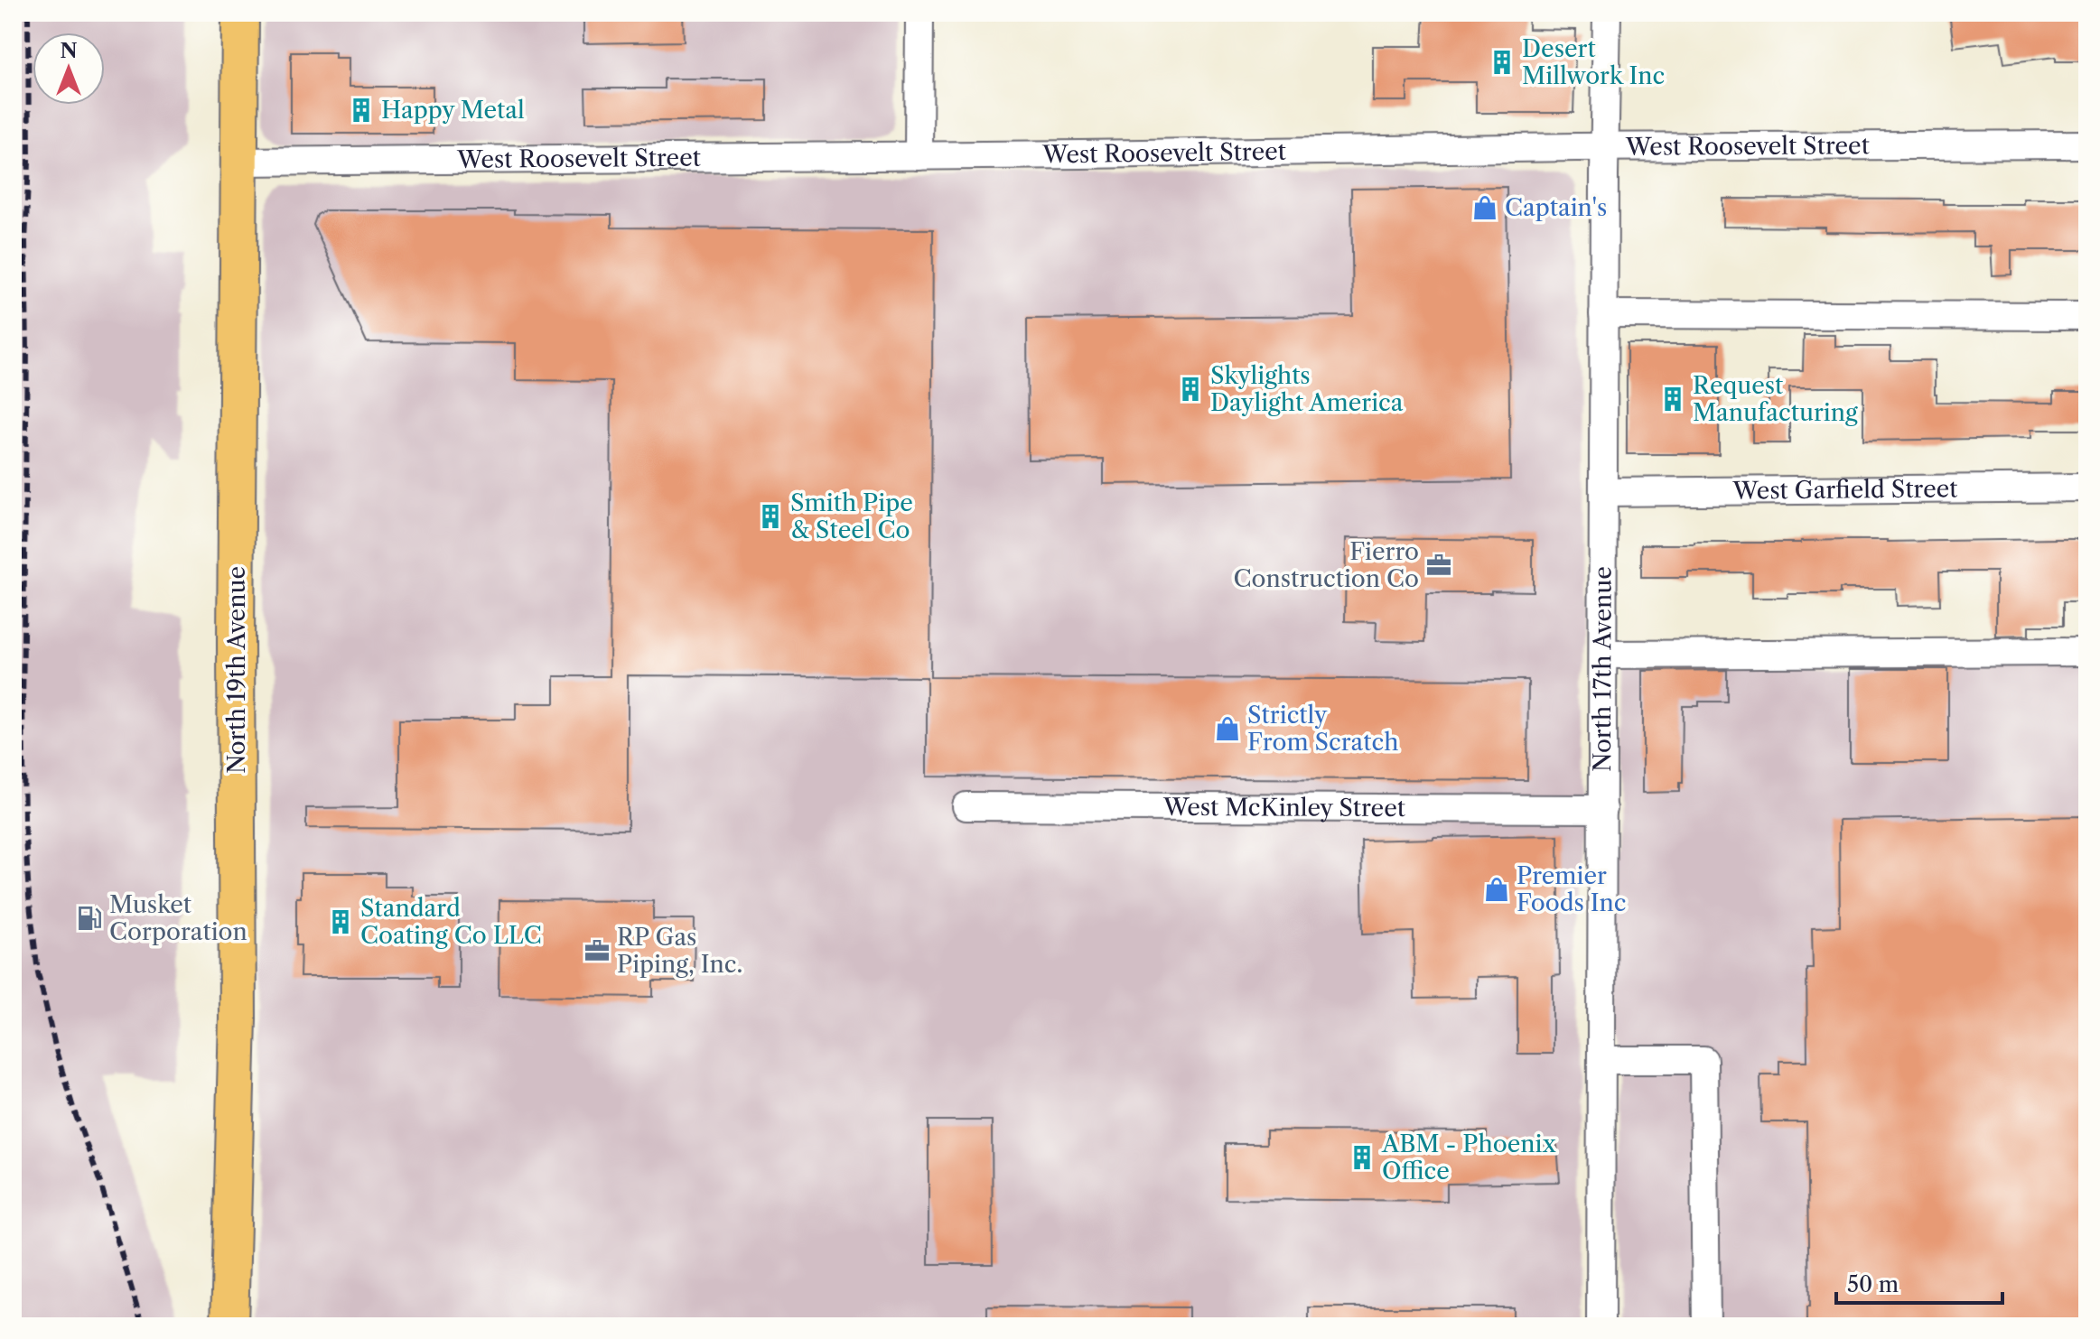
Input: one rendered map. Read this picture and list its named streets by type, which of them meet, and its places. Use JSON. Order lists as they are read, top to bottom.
{
  "streets": {
    "main road": ["North 19th Avenue"],
    "street": [
      "West Roosevelt Street",
      "West Garfield Street",
      "North 17th Avenue",
      "West McKinley Street"
    ]
  },
  "crossings": [
    ["West Roosevelt Street", "North 17th Avenue"],
    ["West Roosevelt Street", "North 19th Avenue"],
    ["West Garfield Street", "North 17th Avenue"],
    ["North 17th Avenue", "West McKinley Street"]
  ],
  "places": {
    "building": [
      "Desert Millwork Inc",
      "Happy Metal",
      "Skylights Daylight America",
      "Request Manufacturing",
      "Smith Pipe & Steel Co",
      "Standard Coating Co LLC",
      "ABM - Phoenix Office"
    ],
    "shop": ["Captain's", "Strictly From Scratch", "Premier Foods Inc"],
    "office": ["Fierro Construction Co", "RP Gas Piping, Inc."],
    "fuel station": ["Musket Corporation"]
  },
  "scale_bar": "50 m",
  "north": "top"
}
